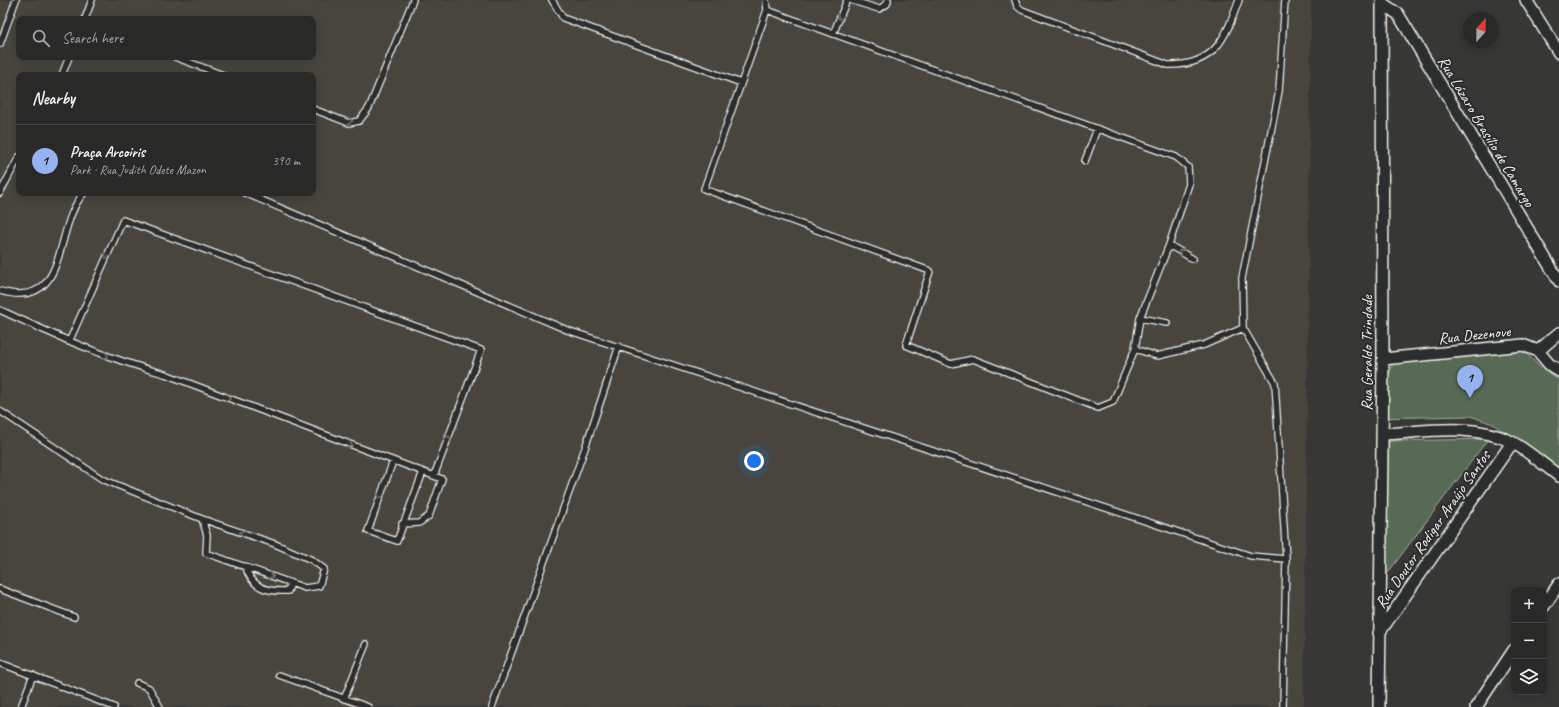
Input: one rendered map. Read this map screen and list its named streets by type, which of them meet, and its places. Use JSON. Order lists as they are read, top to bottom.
{
  "streets": {
    "street": [
      "Rua Lázaro Brasílio de Camargo",
      "Rua Dezenove",
      "Rua Geraldo Trindade",
      "Rua Doutor Rodigar Araújo Santos"
    ]
  },
  "crossings": [
    ["Rua Lázaro Brasílio de Camargo", "Rua Geraldo Trindade"],
    ["Rua Dezenove", "Rua Geraldo Trindade"],
    ["Rua Geraldo Trindade", "Rua Doutor Rodigar Araújo Santos"]
  ],
  "north": "top",
  "page": {
    "search": "Search here",
    "heading": "Nearby",
    "list": [
      {
        "mark": "1",
        "name": "Praça Arcoiris",
        "note": "Park · Rua Judith Odete Mazon",
        "value": "390 m"
      }
    ],
    "pins": "1",
    "map_buttons": ["+", "−"]
  }
}
